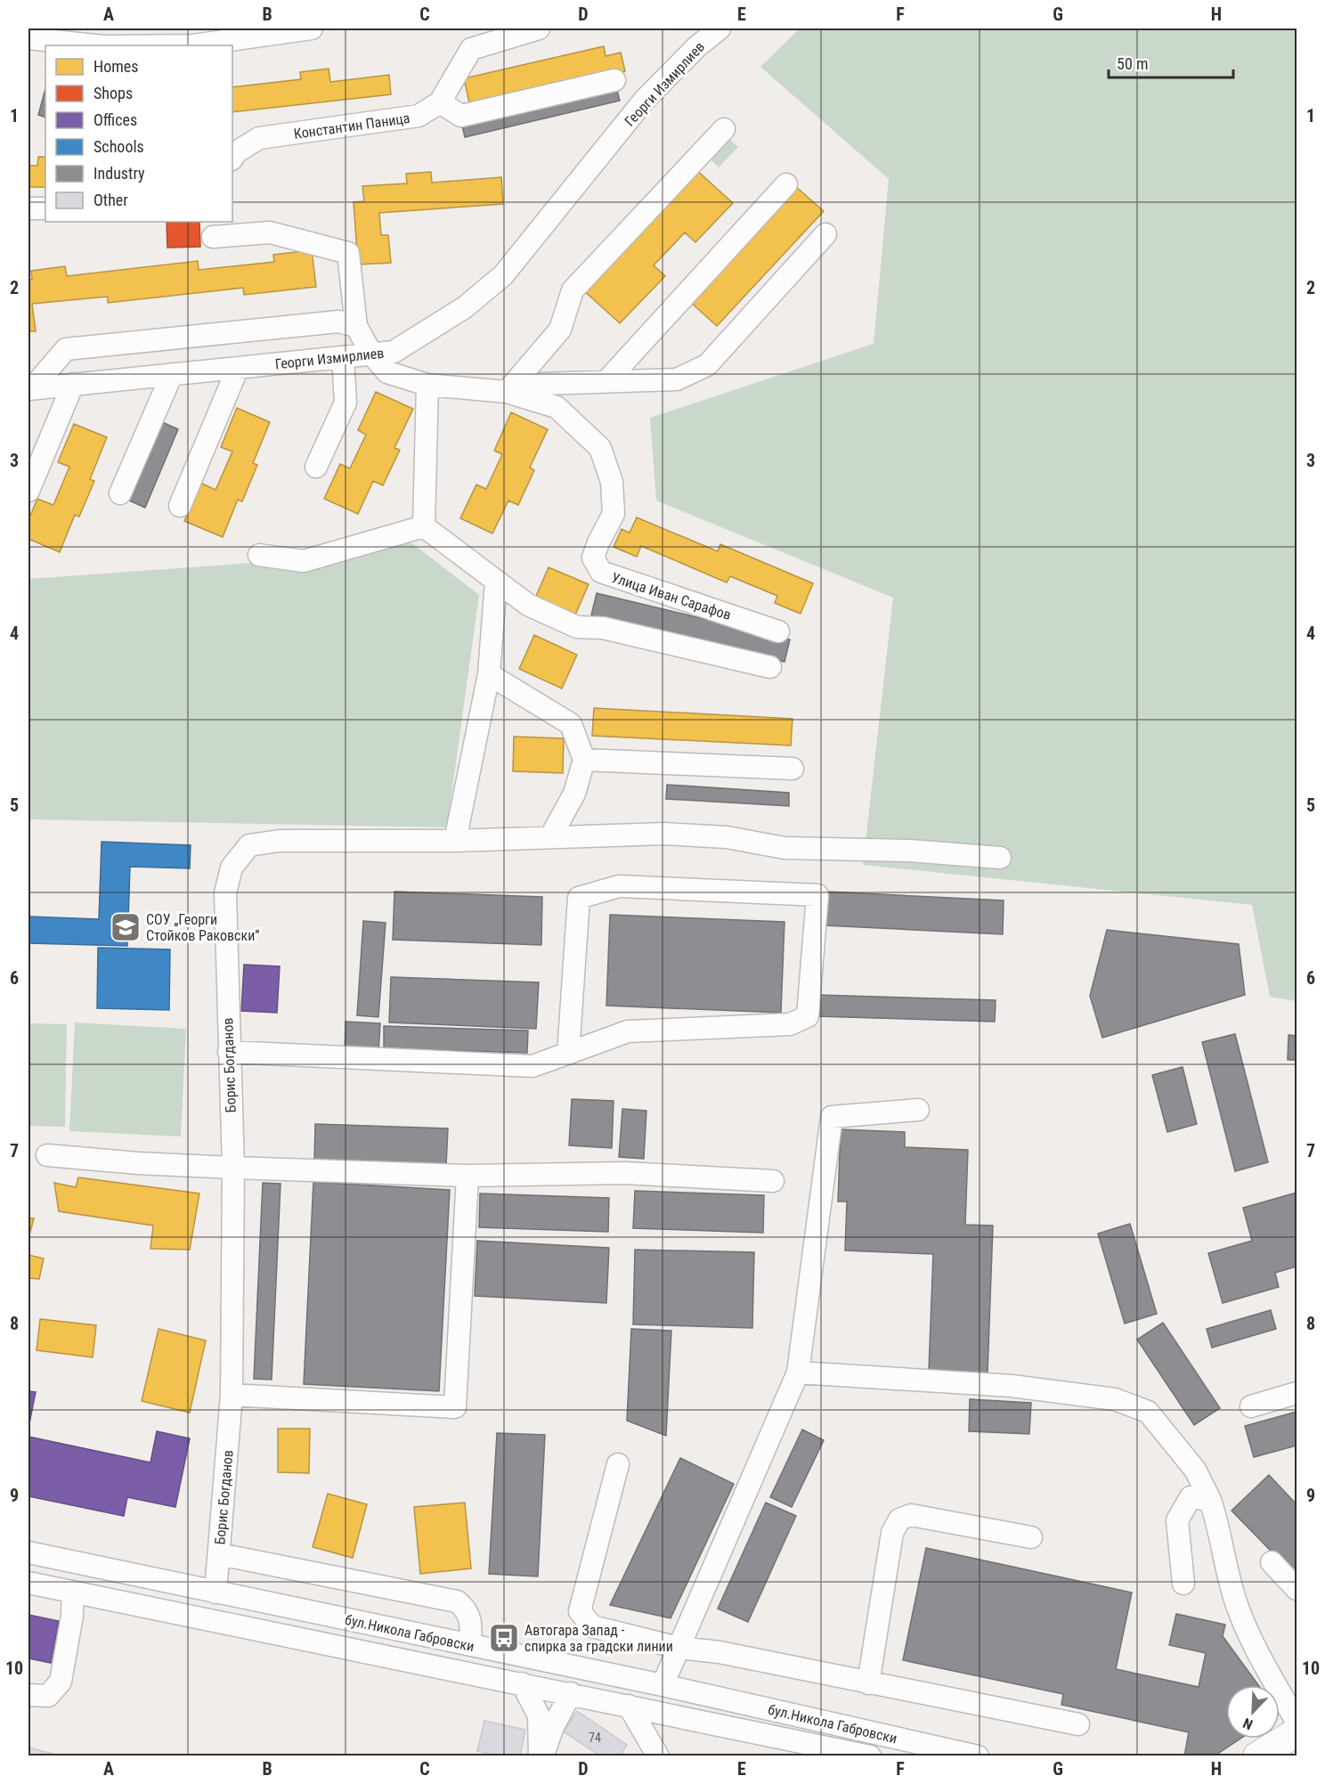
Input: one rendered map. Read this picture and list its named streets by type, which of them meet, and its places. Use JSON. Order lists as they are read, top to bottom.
{
  "streets": {
    "street": [
      "Георги Измирлиев",
      "Константин Паница",
      "Улица Иван Сарафов",
      "Борис Богданов",
      "бул.Никола Габровски"
    ]
  },
  "crossings": [
    ["Георги Измирлиев", "Улица Иван Сарафов"],
    ["Борис Богданов", "бул.Никола Габровски"]
  ],
  "places": {
    "school or university": ["СОУ „Георги Стойков Раковски”"],
    "bus stop": ["Автогара Запад - спирка за градски линии"]
  },
  "house_numbers": ["74"],
  "legend": [
    "Homes",
    "Shops",
    "Offices",
    "Schools",
    "Industry",
    "Other"
  ],
  "scale_bar": "50 m",
  "north": "bottom left",
  "grid": {
    "columns": [
      "A",
      "B",
      "C",
      "D",
      "E",
      "F",
      "G",
      "H"
    ],
    "rows": [
      "1",
      "2",
      "3",
      "4",
      "5",
      "6",
      "7",
      "8",
      "9",
      "10"
    ]
  }
}
